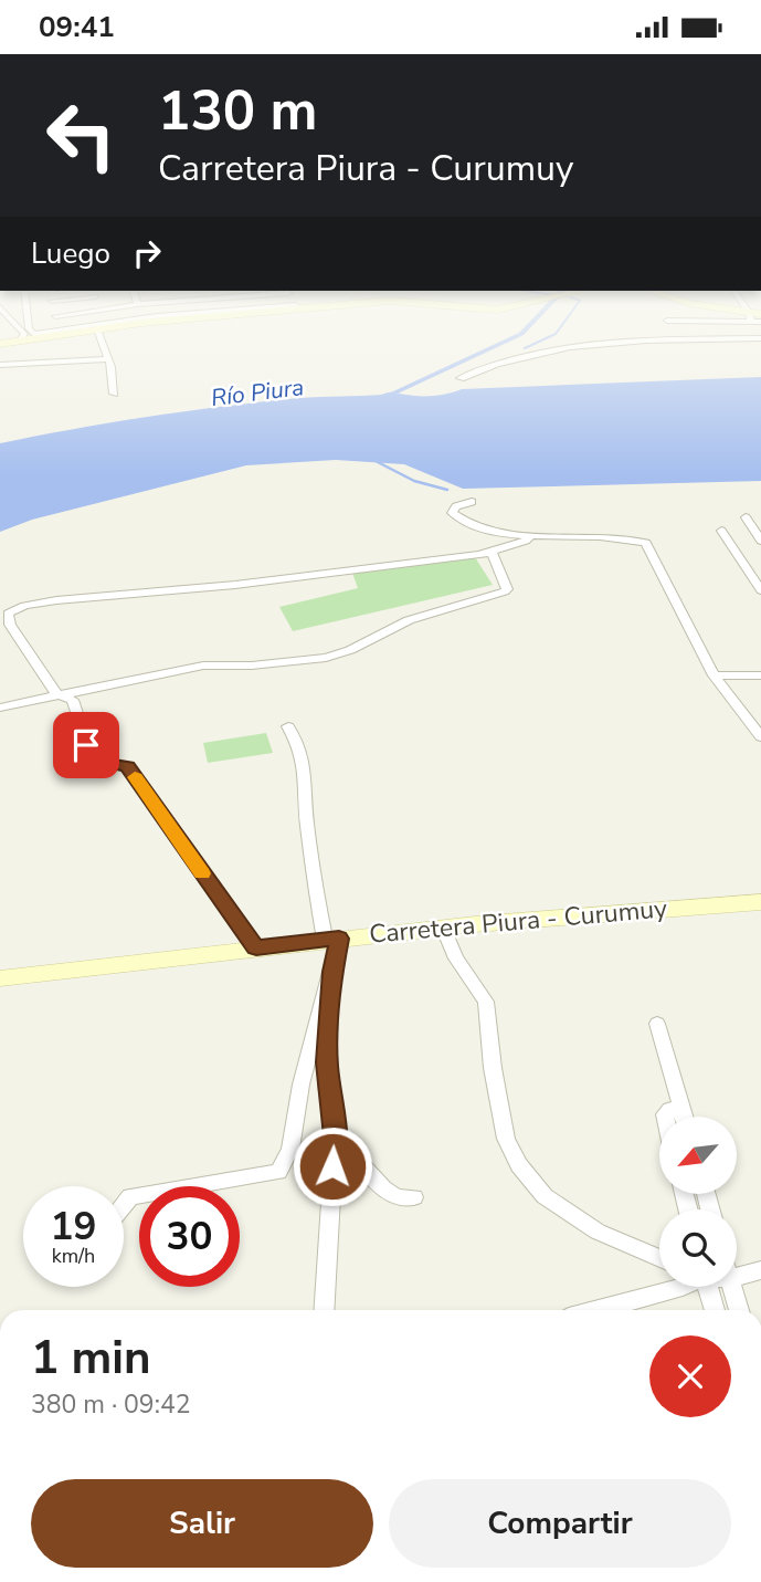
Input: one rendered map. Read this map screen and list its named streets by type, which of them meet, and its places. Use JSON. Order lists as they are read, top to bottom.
{
  "streets": {
    "main road": ["Carretera Piura - Curumuy"]
  },
  "water": ["Río Piura"],
  "north": "bottom left",
  "page": {
    "status": "09:41",
    "turn": ["130 m", "Carretera Piura - Curumuy"],
    "then": "Luego",
    "speed": "19 km/h",
    "limit": "30",
    "heading": ["1 min", "380 m · 09:42"],
    "buttons": ["Salir", "Compartir"]
  }
}
